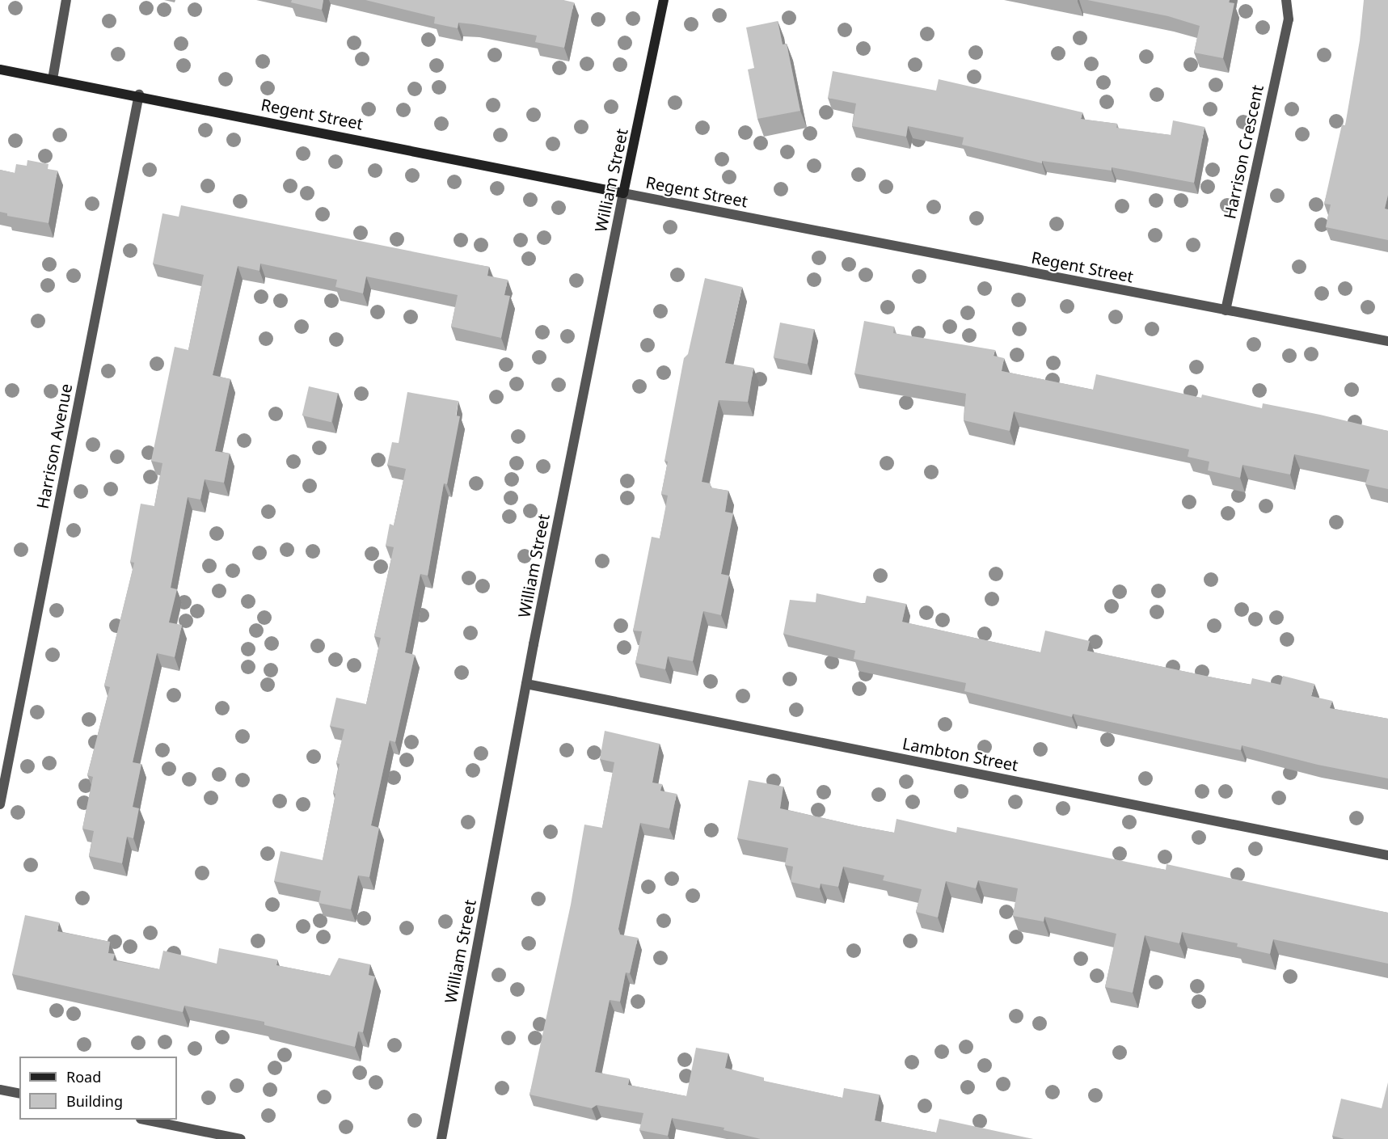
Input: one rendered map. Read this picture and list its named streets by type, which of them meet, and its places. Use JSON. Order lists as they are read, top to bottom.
{
  "streets": {
    "street": [
      "Regent Street",
      "Harrison Crescent",
      "William Street",
      "Harrison Avenue",
      "Lambton Street"
    ]
  },
  "crossings": [
    ["Regent Street", "Harrison Crescent"],
    ["Regent Street", "William Street"],
    ["Regent Street", "Harrison Avenue"],
    ["William Street", "Lambton Street"]
  ],
  "legend": ["Road", "Building"]
}
